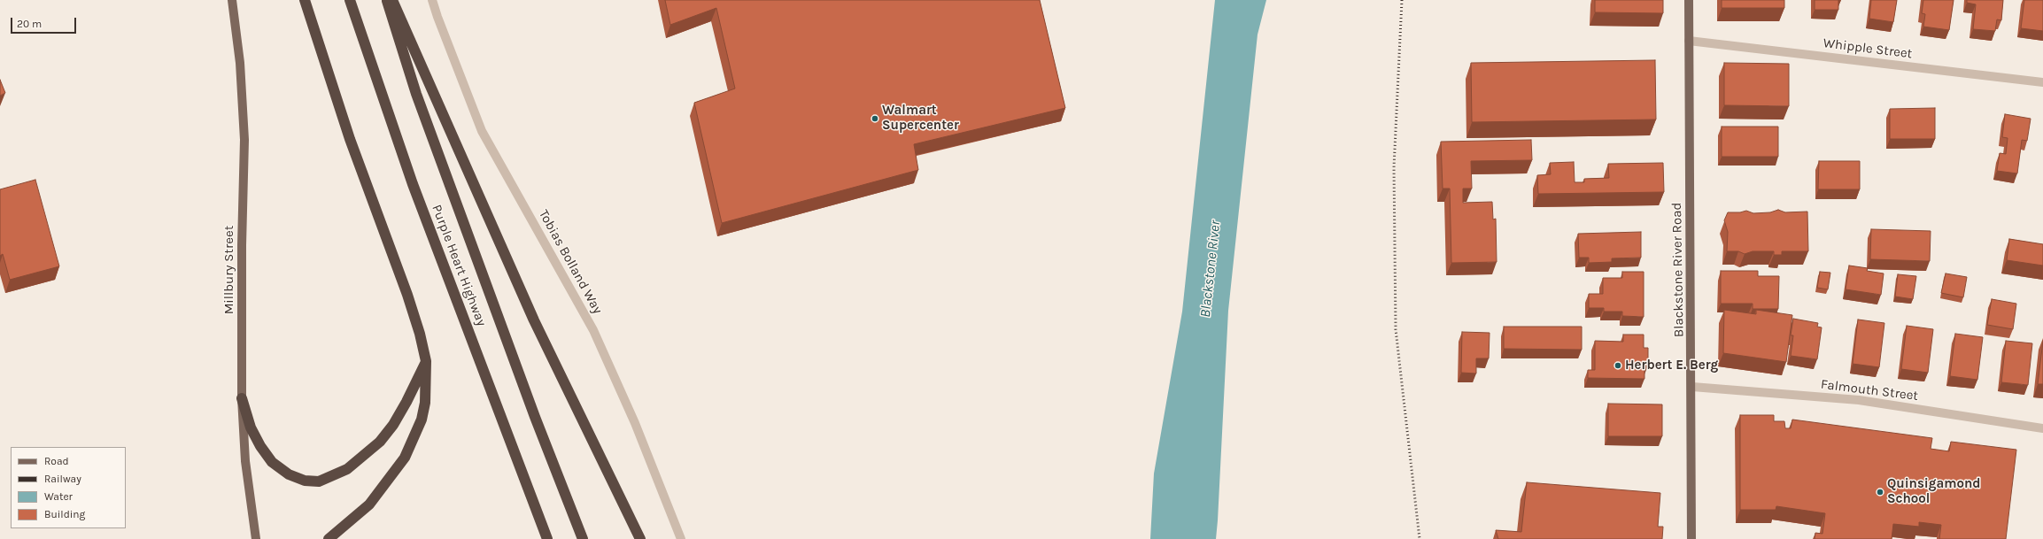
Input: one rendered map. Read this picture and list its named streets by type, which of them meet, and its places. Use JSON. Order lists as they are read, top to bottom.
{
  "streets": {
    "highway": ["Purple Heart Highway"],
    "main road": ["Millbury Street", "Blackstone River Road"],
    "street": ["Whipple Street", "Tobias Bolland Way", "Falmouth Street"]
  },
  "crossings": [
    ["Whipple Street", "Blackstone River Road"],
    ["Blackstone River Road", "Falmouth Street"]
  ],
  "water": ["Blackstone River"],
  "places": ["Walmart Supercenter", "Herbert E. Berg", "Quinsigamond School"],
  "legend": [
    "Road",
    "Railway",
    "Water",
    "Building"
  ],
  "scale_bar": "20 m"
}
